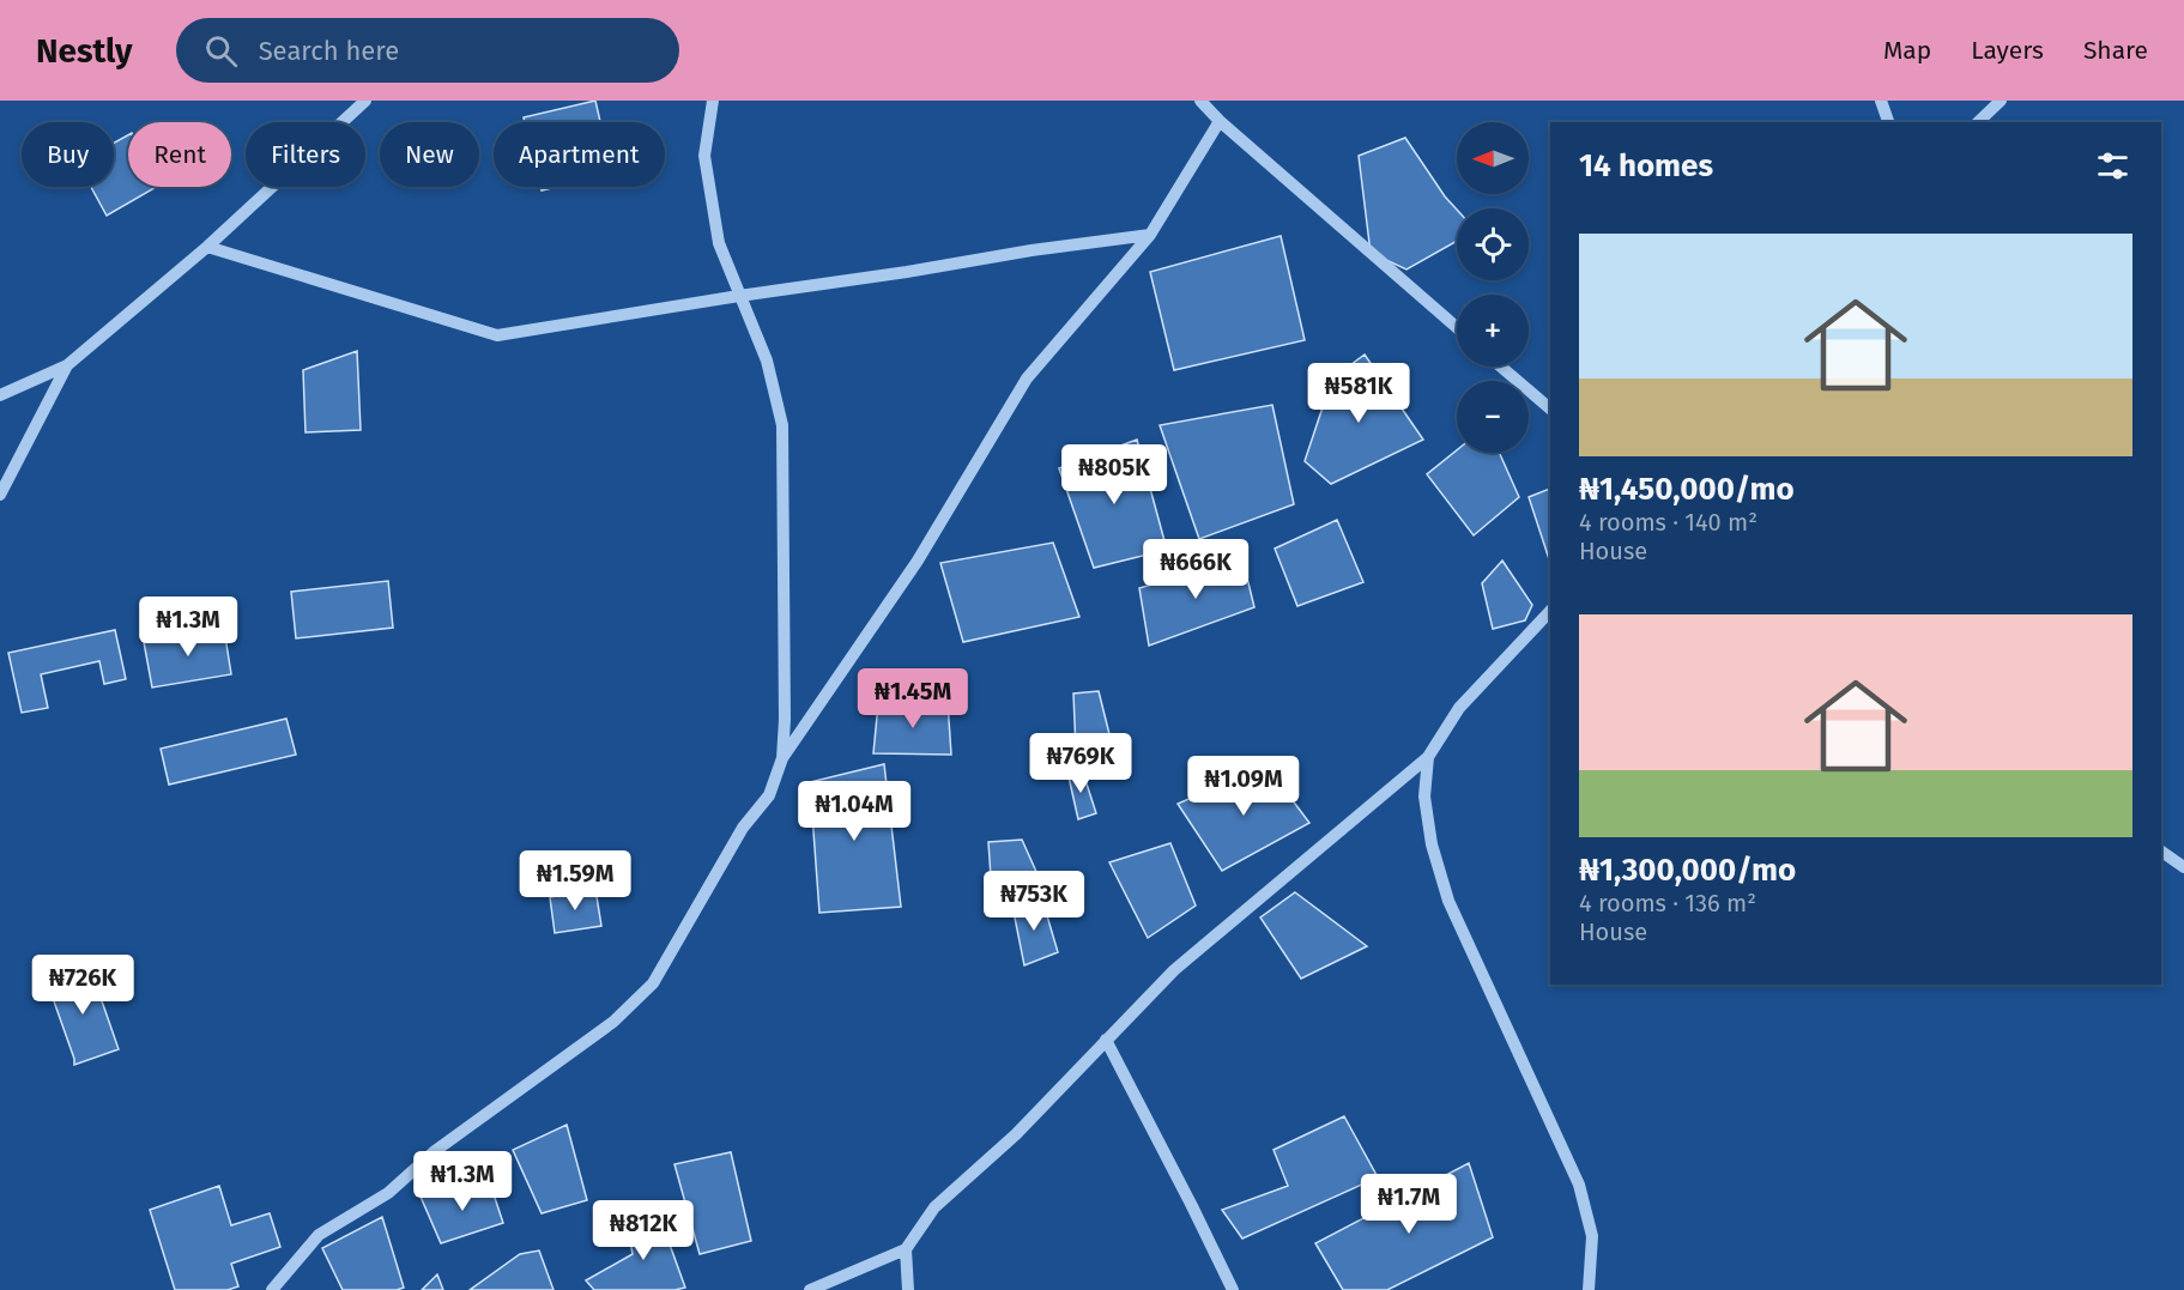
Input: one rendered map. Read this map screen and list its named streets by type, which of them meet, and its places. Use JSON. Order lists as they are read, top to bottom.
{
  "north": "left",
  "page": {
    "header": "Nestly",
    "search": "Search here",
    "nav": ["Map", "Layers", "Share"],
    "map_buttons": ["+", "−"],
    "chip": [
      "Buy",
      "Rent",
      "Filters",
      "New",
      "Apartment"
    ],
    "heading": "14 homes",
    "list": [
      {
        "name": "₦1,450,000/mo",
        "note": "4 rooms · 140 m² · House"
      },
      {
        "name": "₦1,300,000/mo",
        "note": "4 rooms · 136 m² · House"
      }
    ],
    "price": [
      "₦581K",
      "₦805K",
      "₦666K",
      "₦1.3M",
      "₦1.45M",
      "₦769K",
      "₦1.09M",
      "₦1.04M",
      "₦1.59M",
      "₦753K",
      "₦726K",
      "₦1.3M",
      "₦1.7M",
      "₦812K"
    ]
  }
}
